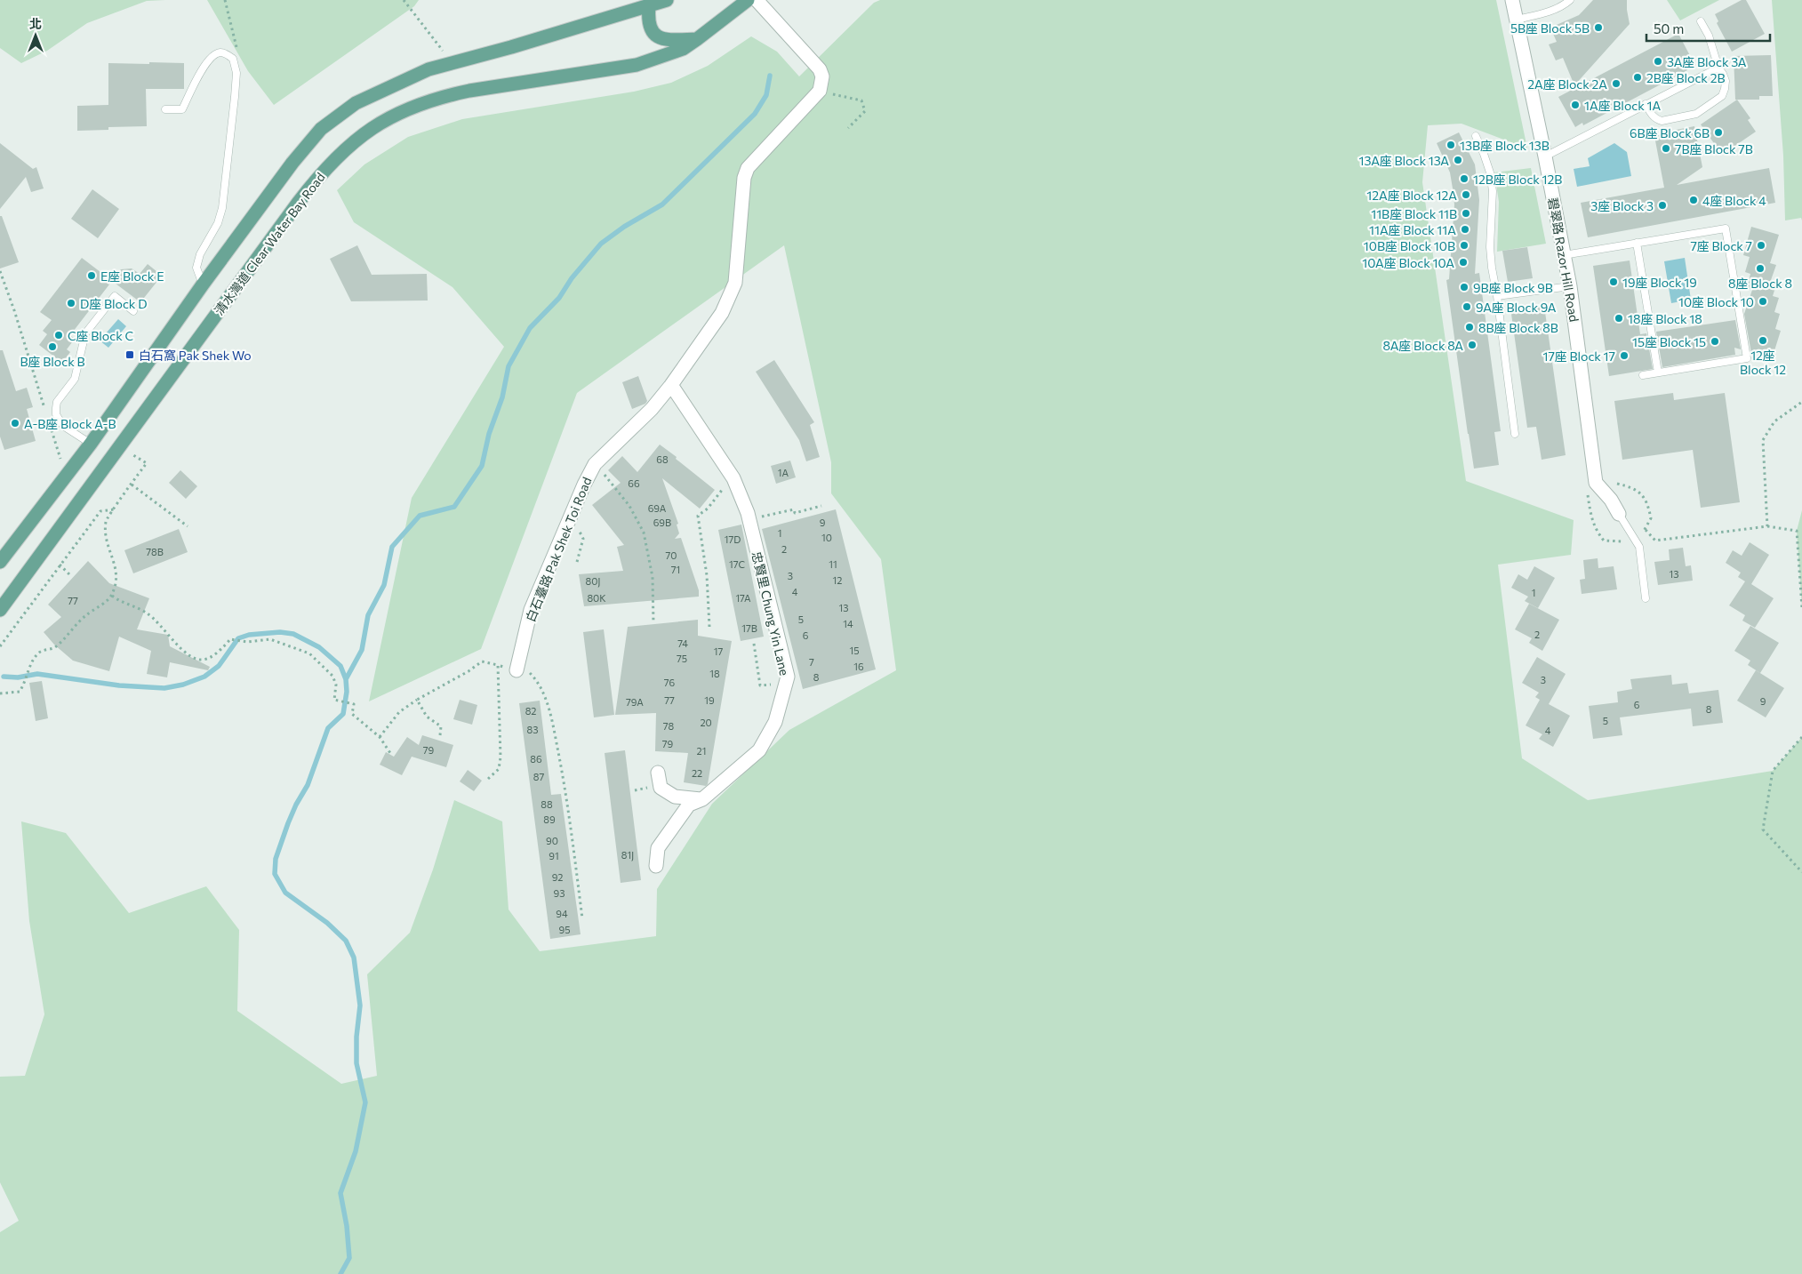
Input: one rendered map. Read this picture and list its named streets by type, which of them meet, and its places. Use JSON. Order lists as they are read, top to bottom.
{
  "streets": {
    "main road": ["清水灣道 Clear Water Bay Road"],
    "street": ["碧翠路 Razor Hill Road", "白石臺路 Pak Shek Toi Road", "忠賢里 Chung Yin Lane"]
  },
  "crossings": [
    ["白石臺路 Pak Shek Toi Road", "忠賢里 Chung Yin Lane"]
  ],
  "places": {
    "other": [
      "5B座 Block 5B",
      "3A座 Block 3A",
      "2B座 Block 2B",
      "2A座 Block 2A",
      "1A座 Block 1A",
      "6B座 Block 6B",
      "13B座 Block 13B",
      "7B座 Block 7B",
      "13A座 Block 13A",
      "12B座 Block 12B",
      "12A座 Block 12A",
      "4座 Block 4",
      "3座 Block 3",
      "11B座 Block 11B",
      "11A座 Block 11A",
      "10B座 Block 10B",
      "7座 Block 7",
      "10A座 Block 10A",
      "8座 Block 8",
      "E座 Block E",
      "19座 Block 19",
      "9B座 Block 9B",
      "10座 Block 10",
      "D座 Block D",
      "9A座 Block 9A",
      "18座 Block 18",
      "8B座 Block 8B",
      "C座 Block C",
      "12座 Block 12",
      "15座 Block 15",
      "8A座 Block 8A",
      "B座 Block B",
      "17座 Block 17",
      "A-B座 Block A-B"
    ],
    "transit": ["白石窩 Pak Shek Wo"]
  },
  "house_numbers": [
    "68",
    "1A",
    "66",
    "69A",
    "69B",
    "9",
    "1",
    "10",
    "17D",
    "2",
    "78B",
    "70",
    "17C",
    "11",
    "71",
    "13",
    "3",
    "12",
    "80J",
    "4",
    "1",
    "80K",
    "17A",
    "77",
    "13",
    "5",
    "14",
    "17B",
    "2",
    "6",
    "74",
    "15",
    "17",
    "75",
    "7",
    "16",
    "18",
    "8",
    "3",
    "76",
    "77",
    "19",
    "9",
    "79A",
    "6",
    "8",
    "82",
    "5",
    "20",
    "78",
    "83",
    "4",
    "79",
    "79",
    "21",
    "86",
    "22",
    "87",
    "88",
    "89",
    "90",
    "81J",
    "91",
    "92",
    "93",
    "94",
    "95"
  ],
  "scale_bar": "50 m",
  "north": "top"
}
